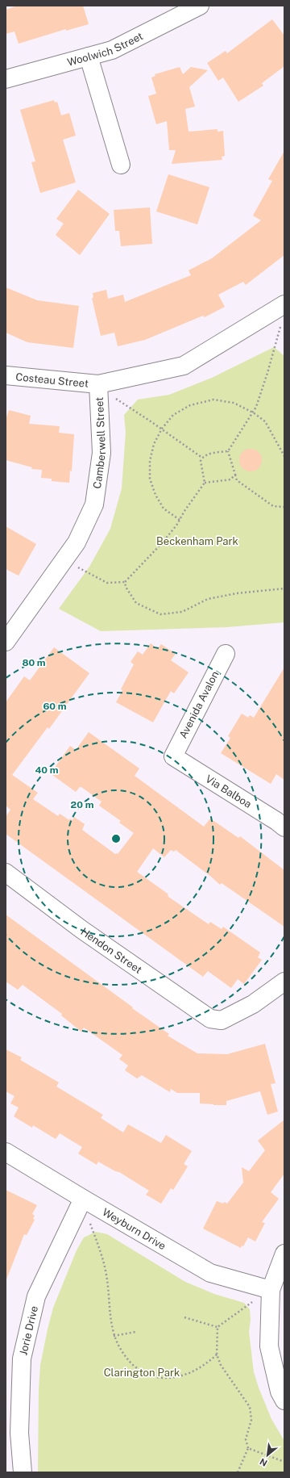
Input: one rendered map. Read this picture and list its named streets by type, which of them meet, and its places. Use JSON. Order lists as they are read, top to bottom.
{
  "streets": {
    "street": [
      "Woolwich Street",
      "Costeau Street",
      "Camberwell Street",
      "Avenida Avalon",
      "Via Balboa",
      "Hendon Street",
      "Weyburn Drive",
      "Jorie Drive"
    ]
  },
  "crossings": [
    ["Costeau Street", "Camberwell Street"],
    ["Avenida Avalon", "Via Balboa"],
    ["Weyburn Drive", "Jorie Drive"]
  ],
  "parks": ["Beckenham Park", "Clarington Park"],
  "north": "bottom left",
  "rings": [
    "80 m",
    "60 m",
    "40 m",
    "20 m"
  ]
}
